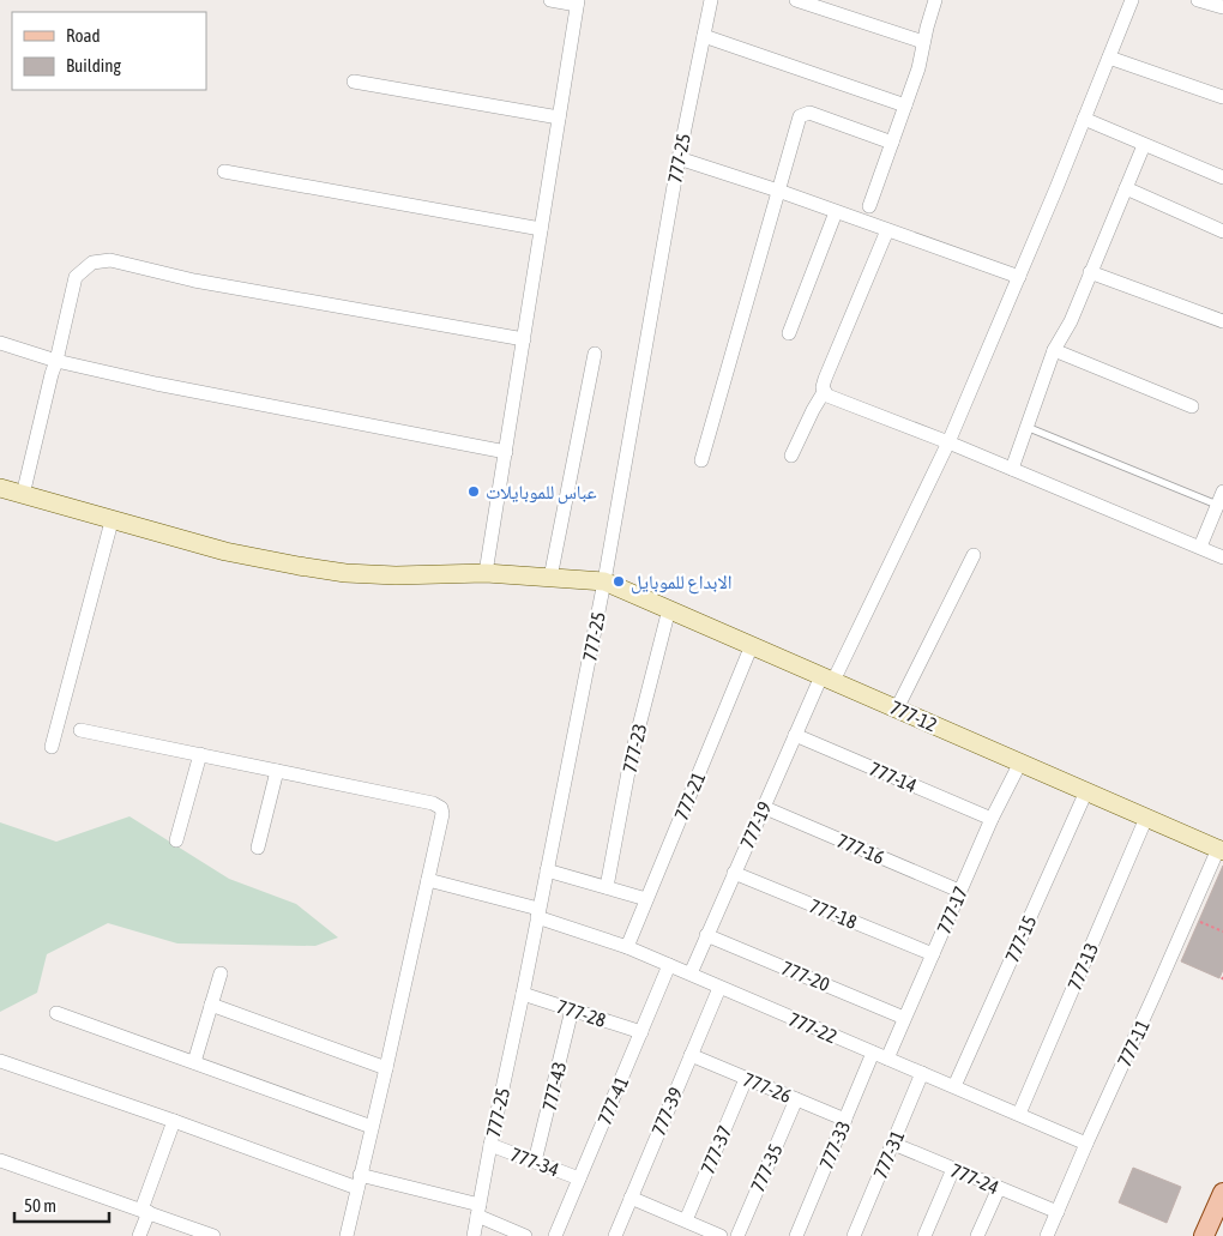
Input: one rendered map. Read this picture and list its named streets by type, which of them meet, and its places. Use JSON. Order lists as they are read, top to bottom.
{
  "streets": {
    "street": [
      "777-25",
      "777-12",
      "777-23",
      "777-14",
      "777-21",
      "777-19",
      "777-16",
      "777-17",
      "777-18",
      "777-15",
      "777-13",
      "777-20",
      "777-28",
      "777-22",
      "777-11",
      "777-43",
      "777-26",
      "777-41",
      "777-39",
      "777-33",
      "777-37",
      "777-31",
      "777-34",
      "777-35",
      "777-24"
    ]
  },
  "crossings": [
    ["777-25", "777-12"],
    ["777-25", "777-28"],
    ["777-25", "777-22"],
    ["777-25", "777-34"],
    ["777-12", "777-23"],
    ["777-12", "777-21"],
    ["777-12", "777-19"],
    ["777-12", "777-17"],
    ["777-12", "777-15"],
    ["777-12", "777-13"],
    ["777-12", "777-11"],
    ["777-14", "777-19"],
    ["777-14", "777-17"],
    ["777-21", "777-22"],
    ["777-19", "777-16"],
    ["777-19", "777-18"],
    ["777-19", "777-20"],
    ["777-19", "777-22"],
    ["777-16", "777-17"],
    ["777-17", "777-18"],
    ["777-17", "777-20"],
    ["777-17", "777-22"],
    ["777-15", "777-22"],
    ["777-13", "777-22"],
    ["777-28", "777-43"],
    ["777-28", "777-41"],
    ["777-22", "777-11"],
    ["777-22", "777-41"],
    ["777-22", "777-39"],
    ["777-22", "777-33"],
    ["777-22", "777-31"],
    ["777-11", "777-24"],
    ["777-43", "777-34"],
    ["777-26", "777-39"],
    ["777-26", "777-33"],
    ["777-26", "777-37"],
    ["777-26", "777-35"],
    ["777-41", "777-34"],
    ["777-31", "777-24"]
  ],
  "places": ["عباس للموبايلات", "الابداع للموبايل"],
  "legend": ["Road", "Building"],
  "scale_bar": "50 m"
}
